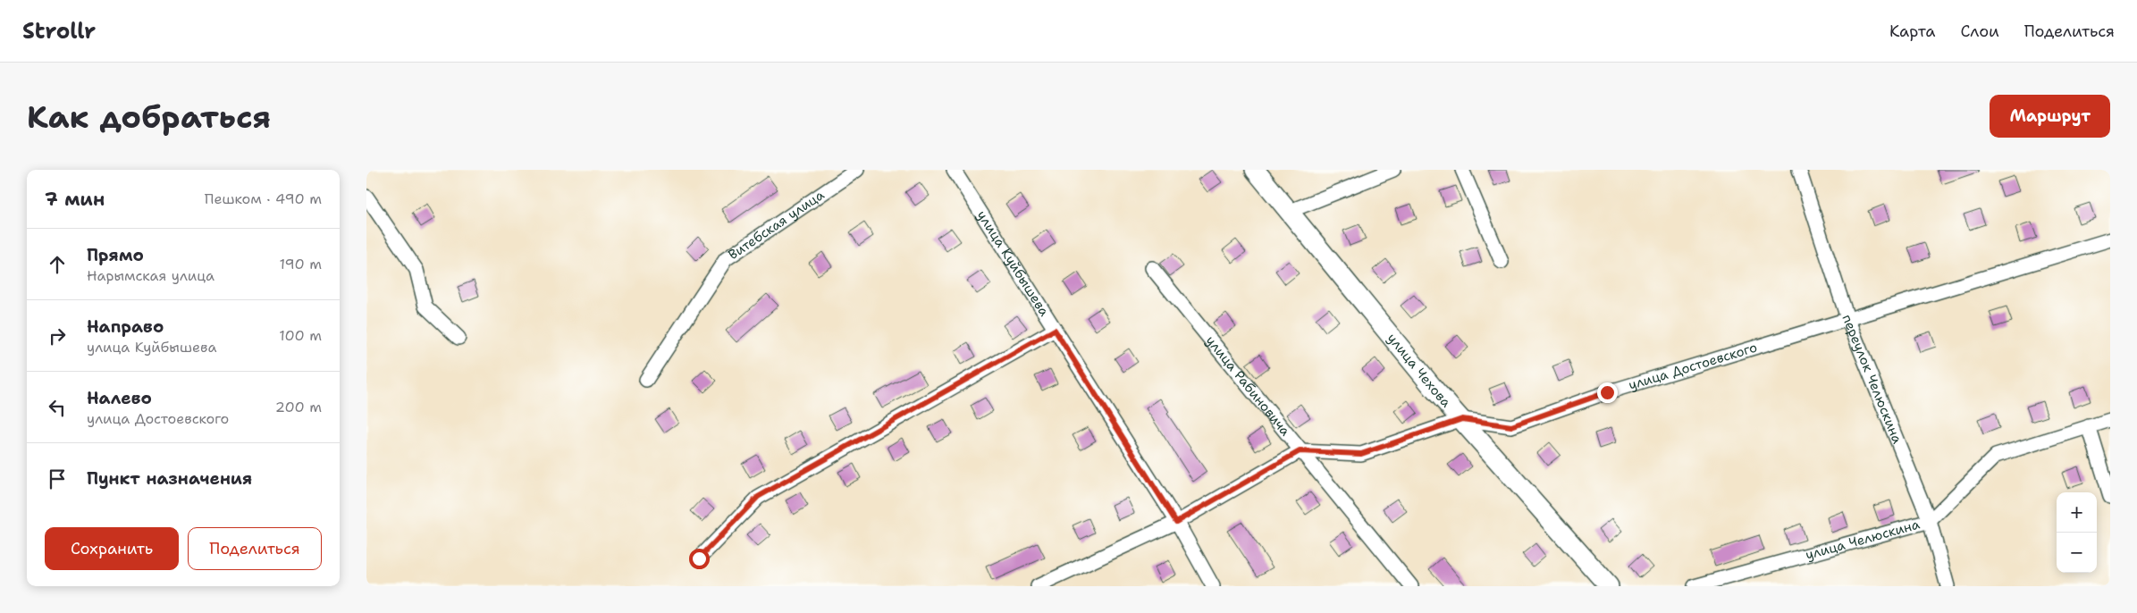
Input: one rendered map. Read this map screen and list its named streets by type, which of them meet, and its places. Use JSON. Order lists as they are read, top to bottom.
{
  "streets": {
    "street": [
      "Витебская улица",
      "улица Куйбышева",
      "улица Достоевского",
      "улица Чехова",
      "переулок Челюскина",
      "улица Рабиновича",
      "улица Челюскина"
    ]
  },
  "crossings": [
    ["улица Достоевского", "улица Чехова"],
    ["улица Достоевского", "переулок Челюскина"],
    ["улица Достоевского", "улица Рабиновича"],
    ["переулок Челюскина", "улица Челюскина"]
  ],
  "page": {
    "header": "Strollr",
    "nav": ["Карта", "Слои", "Поделиться"],
    "buttons": [
      "Маршрут",
      ["Сохранить", "Поделиться"]
    ],
    "title": "Как добраться",
    "heading": ["7 мин", "Пешком · 490 m"],
    "list": [
      ["Прямо", "Нарымская улица", "190 m"],
      ["Направо", "улица Куйбышева", "100 m"],
      ["Налево", "улица Достоевского", "200 m"],
      "Пункт назначения"
    ],
    "map_buttons": ["+", "−"]
  }
}
